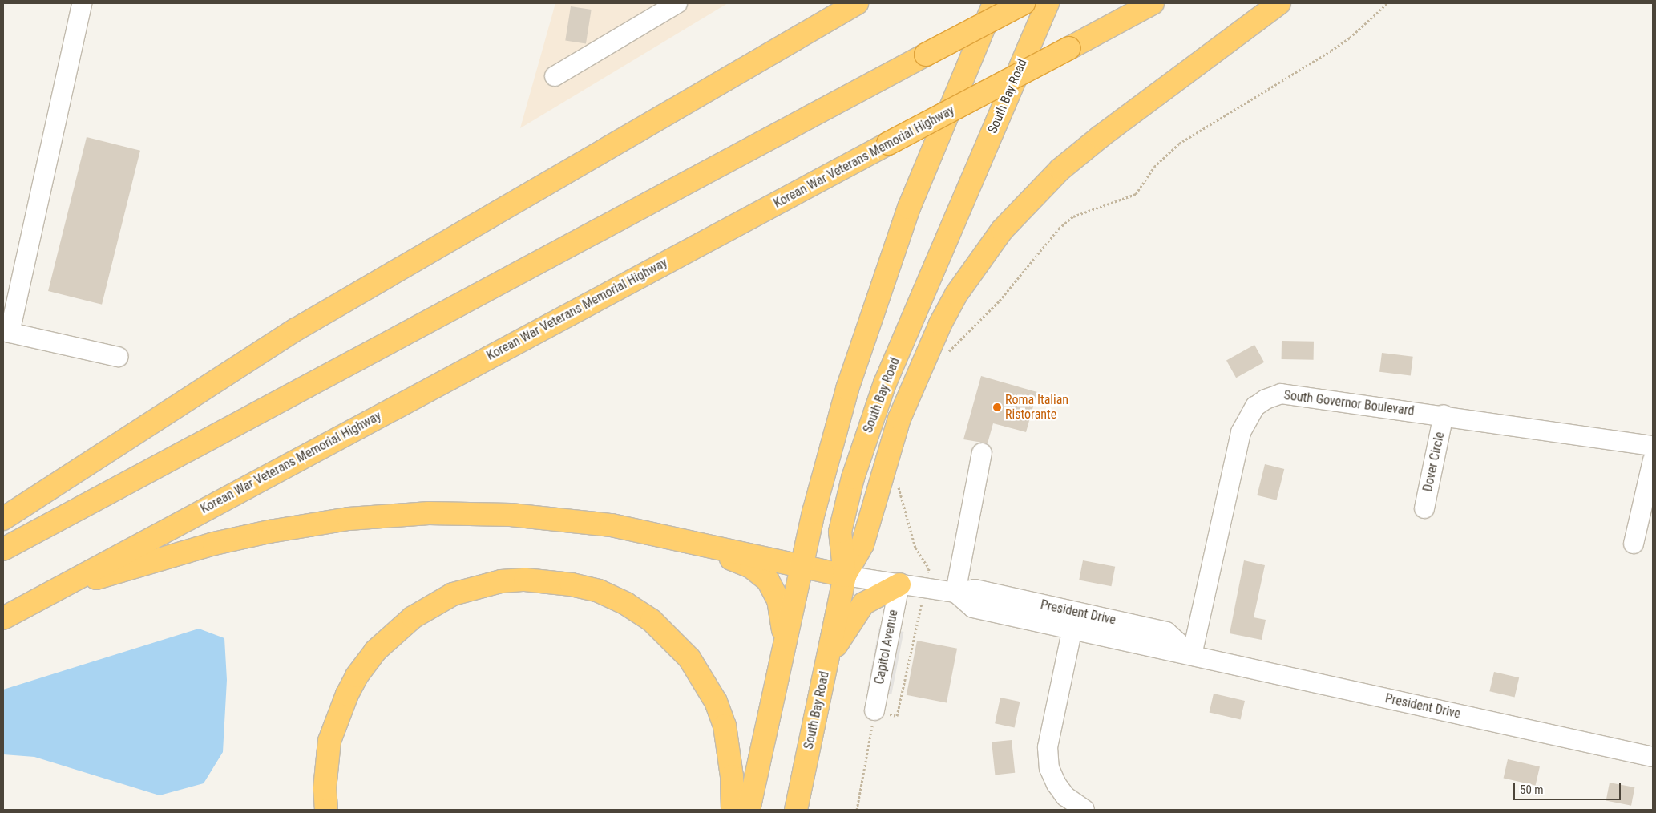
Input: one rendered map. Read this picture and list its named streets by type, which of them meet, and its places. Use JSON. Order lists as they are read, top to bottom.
{
  "streets": {
    "highway": ["South Bay Road", "Korean War Veterans Memorial Highway"],
    "street": [
      "South Governor Boulevard",
      "Dover Circle",
      "President Drive",
      "Capitol Avenue"
    ]
  },
  "crossings": [
    ["South Governor Boulevard", "Dover Circle"],
    ["South Governor Boulevard", "President Drive"]
  ],
  "places": ["Roma Italian Ristorante"],
  "scale_bar": "50 m"
}
